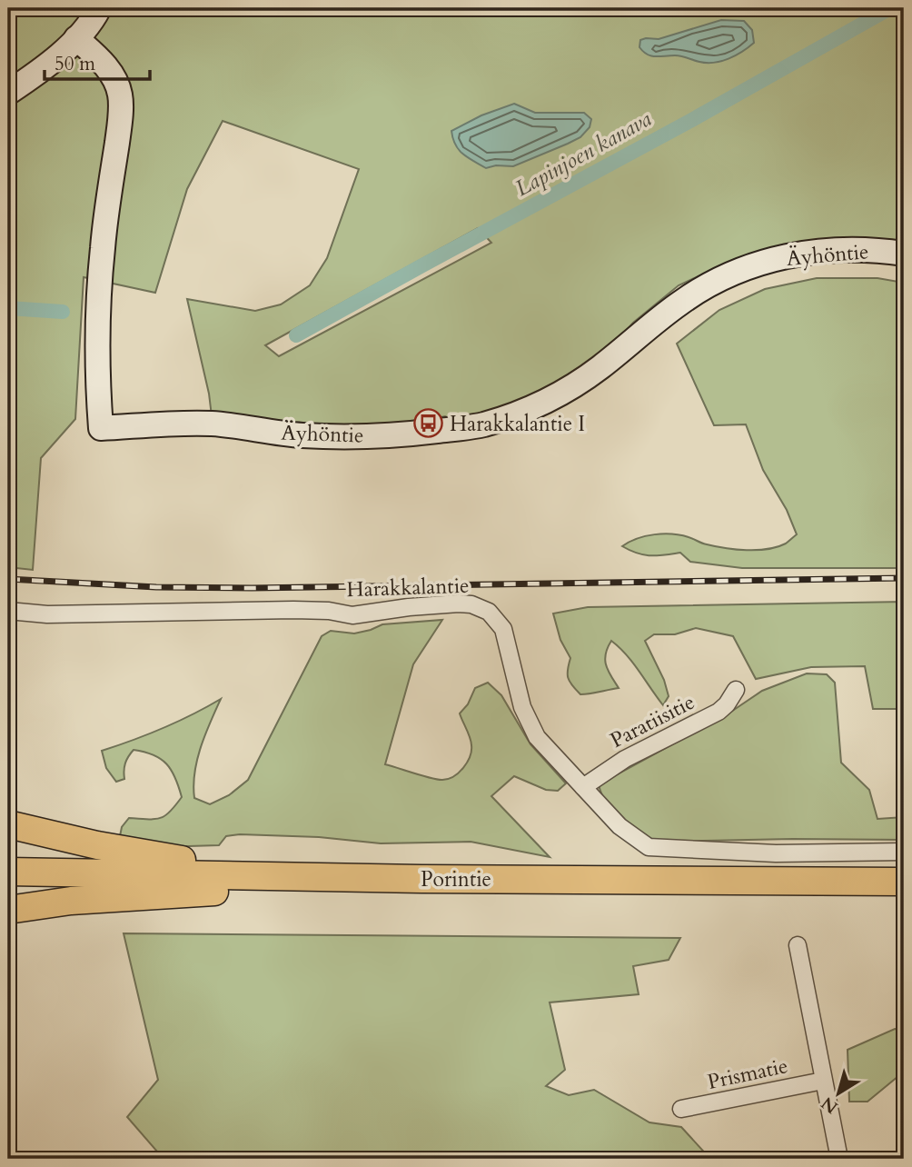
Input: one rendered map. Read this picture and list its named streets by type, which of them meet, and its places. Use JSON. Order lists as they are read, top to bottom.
{
  "streets": {
    "highway": ["Porintie"],
    "main road": ["Äyhöntie"],
    "street": ["Harakkalantie", "Paratiisitie", "Prismatie"]
  },
  "crossings": [
    ["Harakkalantie", "Paratiisitie"]
  ],
  "water": ["Lapinjoen kanava"],
  "places": {
    "bus stop": ["Harakkalantie I"]
  },
  "scale_bar": "50 m",
  "north": "bottom left"
}
